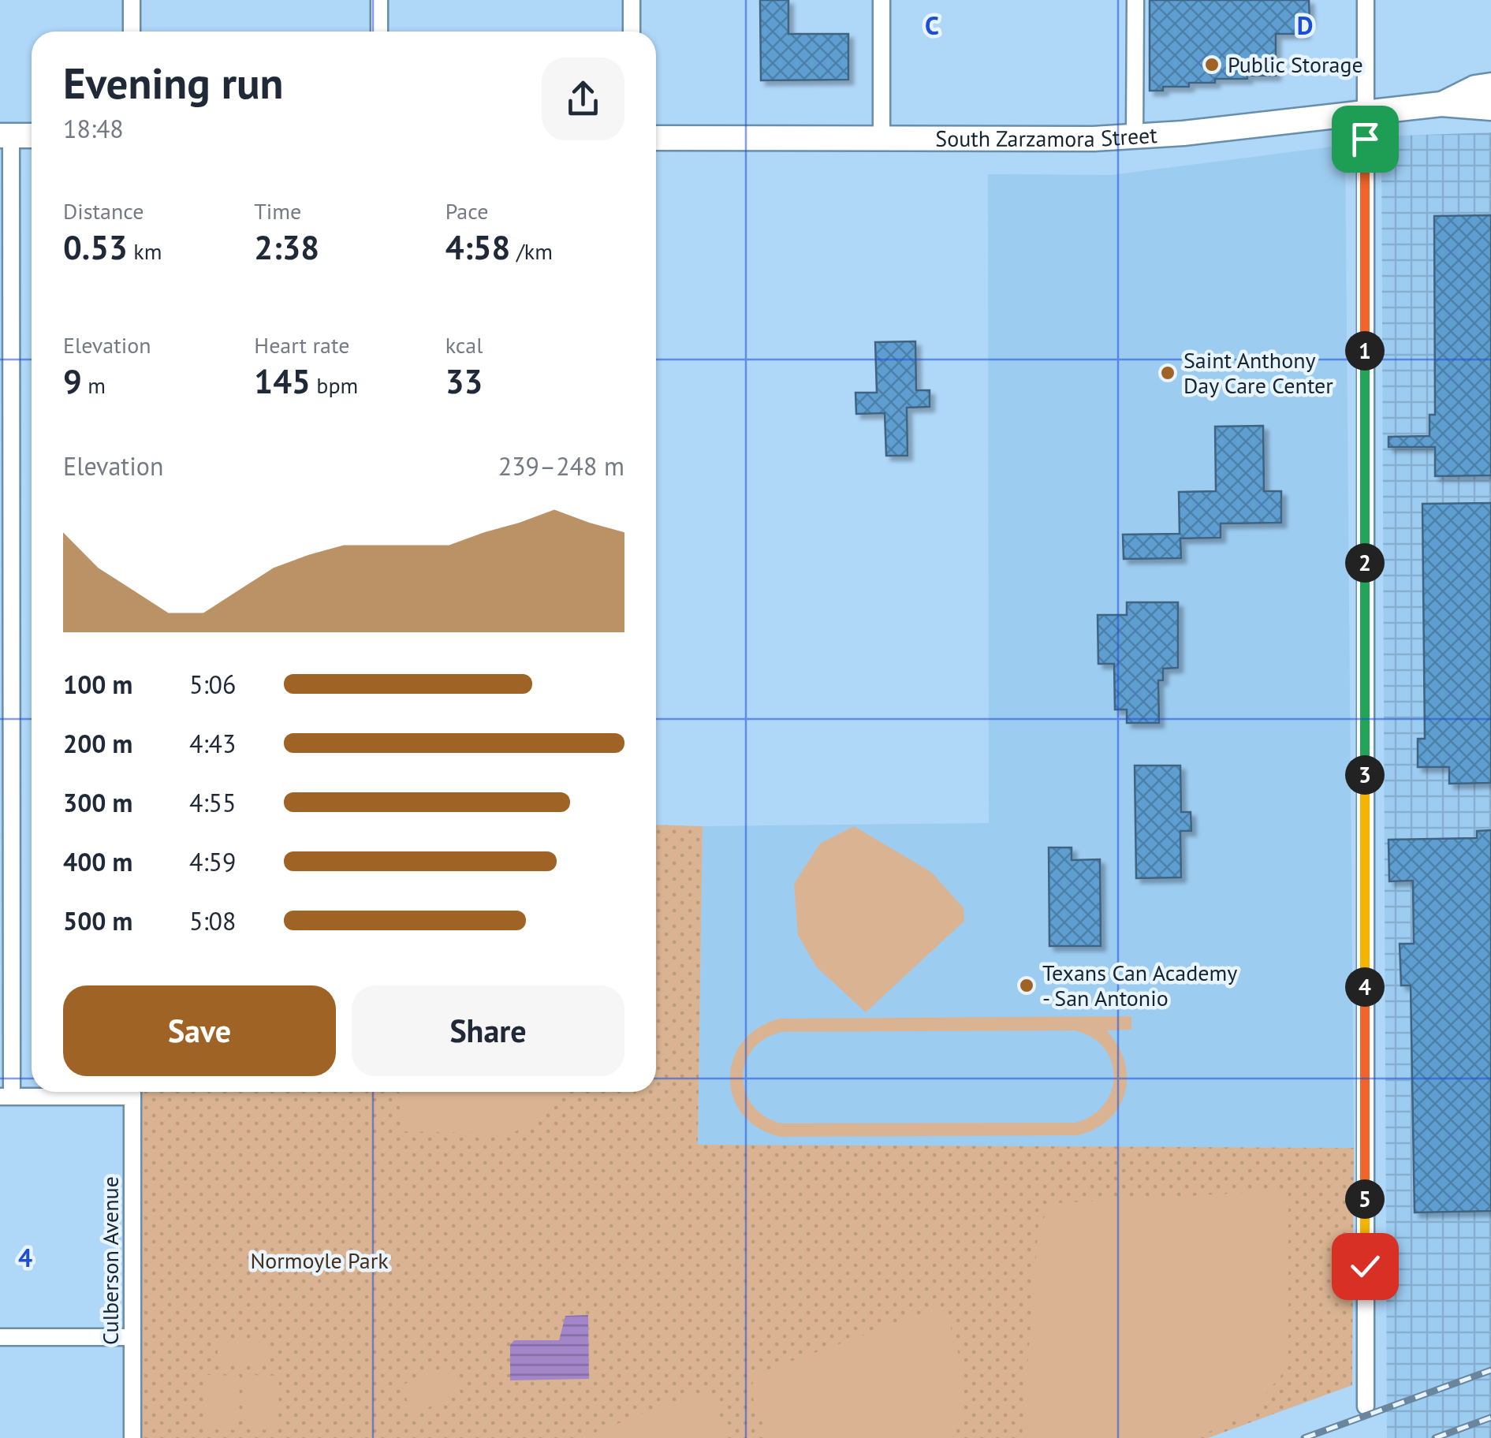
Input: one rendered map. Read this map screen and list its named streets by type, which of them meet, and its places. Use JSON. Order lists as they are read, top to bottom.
{
  "streets": {
    "main road": ["South Zarzamora Street"],
    "street": ["Culberson Avenue"]
  },
  "parks": ["Normoyle Park"],
  "places": ["Public Storage", "Saint Anthony Day Care Center", "Texans Can Academy - San Antonio"],
  "page": {
    "heading": ["Evening run", "18:48"],
    "stats": [
      ["Distance", "0.53 km"],
      ["Time", "2:38"],
      ["Pace", "4:58 /km"],
      ["Elevation", "9 m"],
      ["Heart rate", "145 bpm"],
      ["kcal", "33"]
    ],
    "pins": [
      "1",
      "2",
      "3",
      "4",
      "5"
    ],
    "chart": ["Elevation", "239–248 m"],
    "list": [
      {
        "name": "100 m",
        "note": "5:06"
      },
      {
        "name": "200 m",
        "note": "4:43"
      },
      {
        "name": "300 m",
        "note": "4:55"
      },
      {
        "name": "400 m",
        "note": "4:59"
      },
      {
        "name": "500 m",
        "note": "5:08"
      }
    ],
    "buttons": ["Save", "Share"]
  },
  "grid": {
    "columns": ["C", "D"],
    "rows": ["4"]
  }
}
